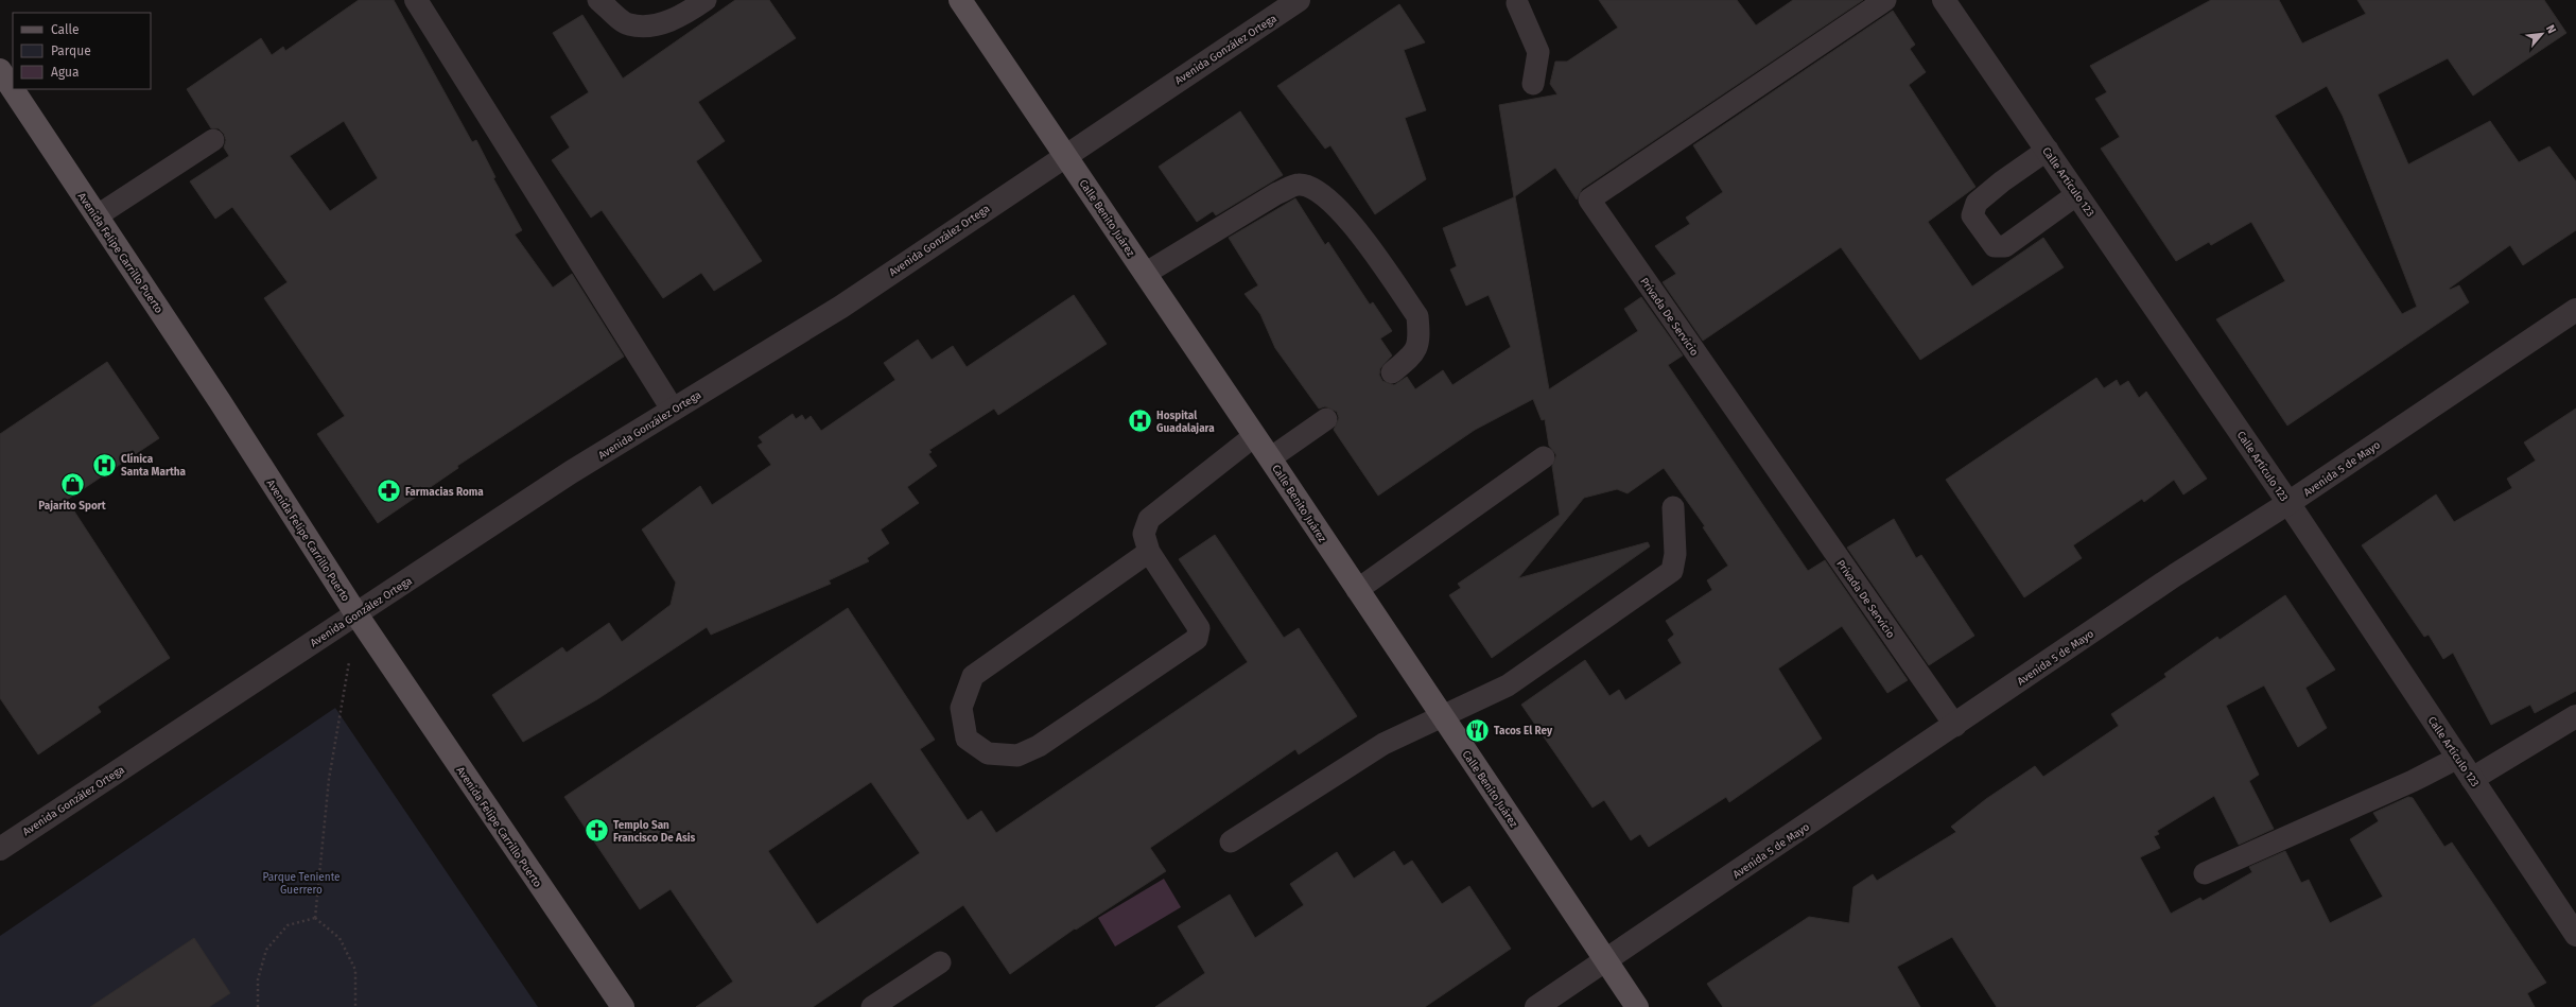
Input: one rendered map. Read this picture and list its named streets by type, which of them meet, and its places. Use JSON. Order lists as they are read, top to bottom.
{
  "streets": {
    "main road": ["Calle Benito Juárez", "Avenida Felipe Carrillo Puerto"],
    "street": ["Avenida González Ortega", "Calle Artículo 123", "Avenida 5 de Mayo"],
    "lane": ["Privada De Servicio"]
  },
  "crossings": [
    ["Avenida González Ortega", "Calle Benito Juárez"],
    ["Avenida González Ortega", "Avenida Felipe Carrillo Puerto"],
    ["Calle Artículo 123", "Avenida 5 de Mayo"],
    ["Calle Benito Juárez", "Avenida 5 de Mayo"],
    ["Privada De Servicio", "Avenida 5 de Mayo"]
  ],
  "parks": ["Parque Teniente Guerrero"],
  "places": {
    "hospital": ["Hospital Guadalajara", "Clínica Santa Martha"],
    "shop": ["Pajarito Sport"],
    "pharmacy": ["Farmacias Roma"],
    "restaurant": ["Tacos El Rey"],
    "church": ["Templo San Francisco De Asis"]
  },
  "legend": ["Calle", "Parque", "Agua"],
  "north": "top right"
}
